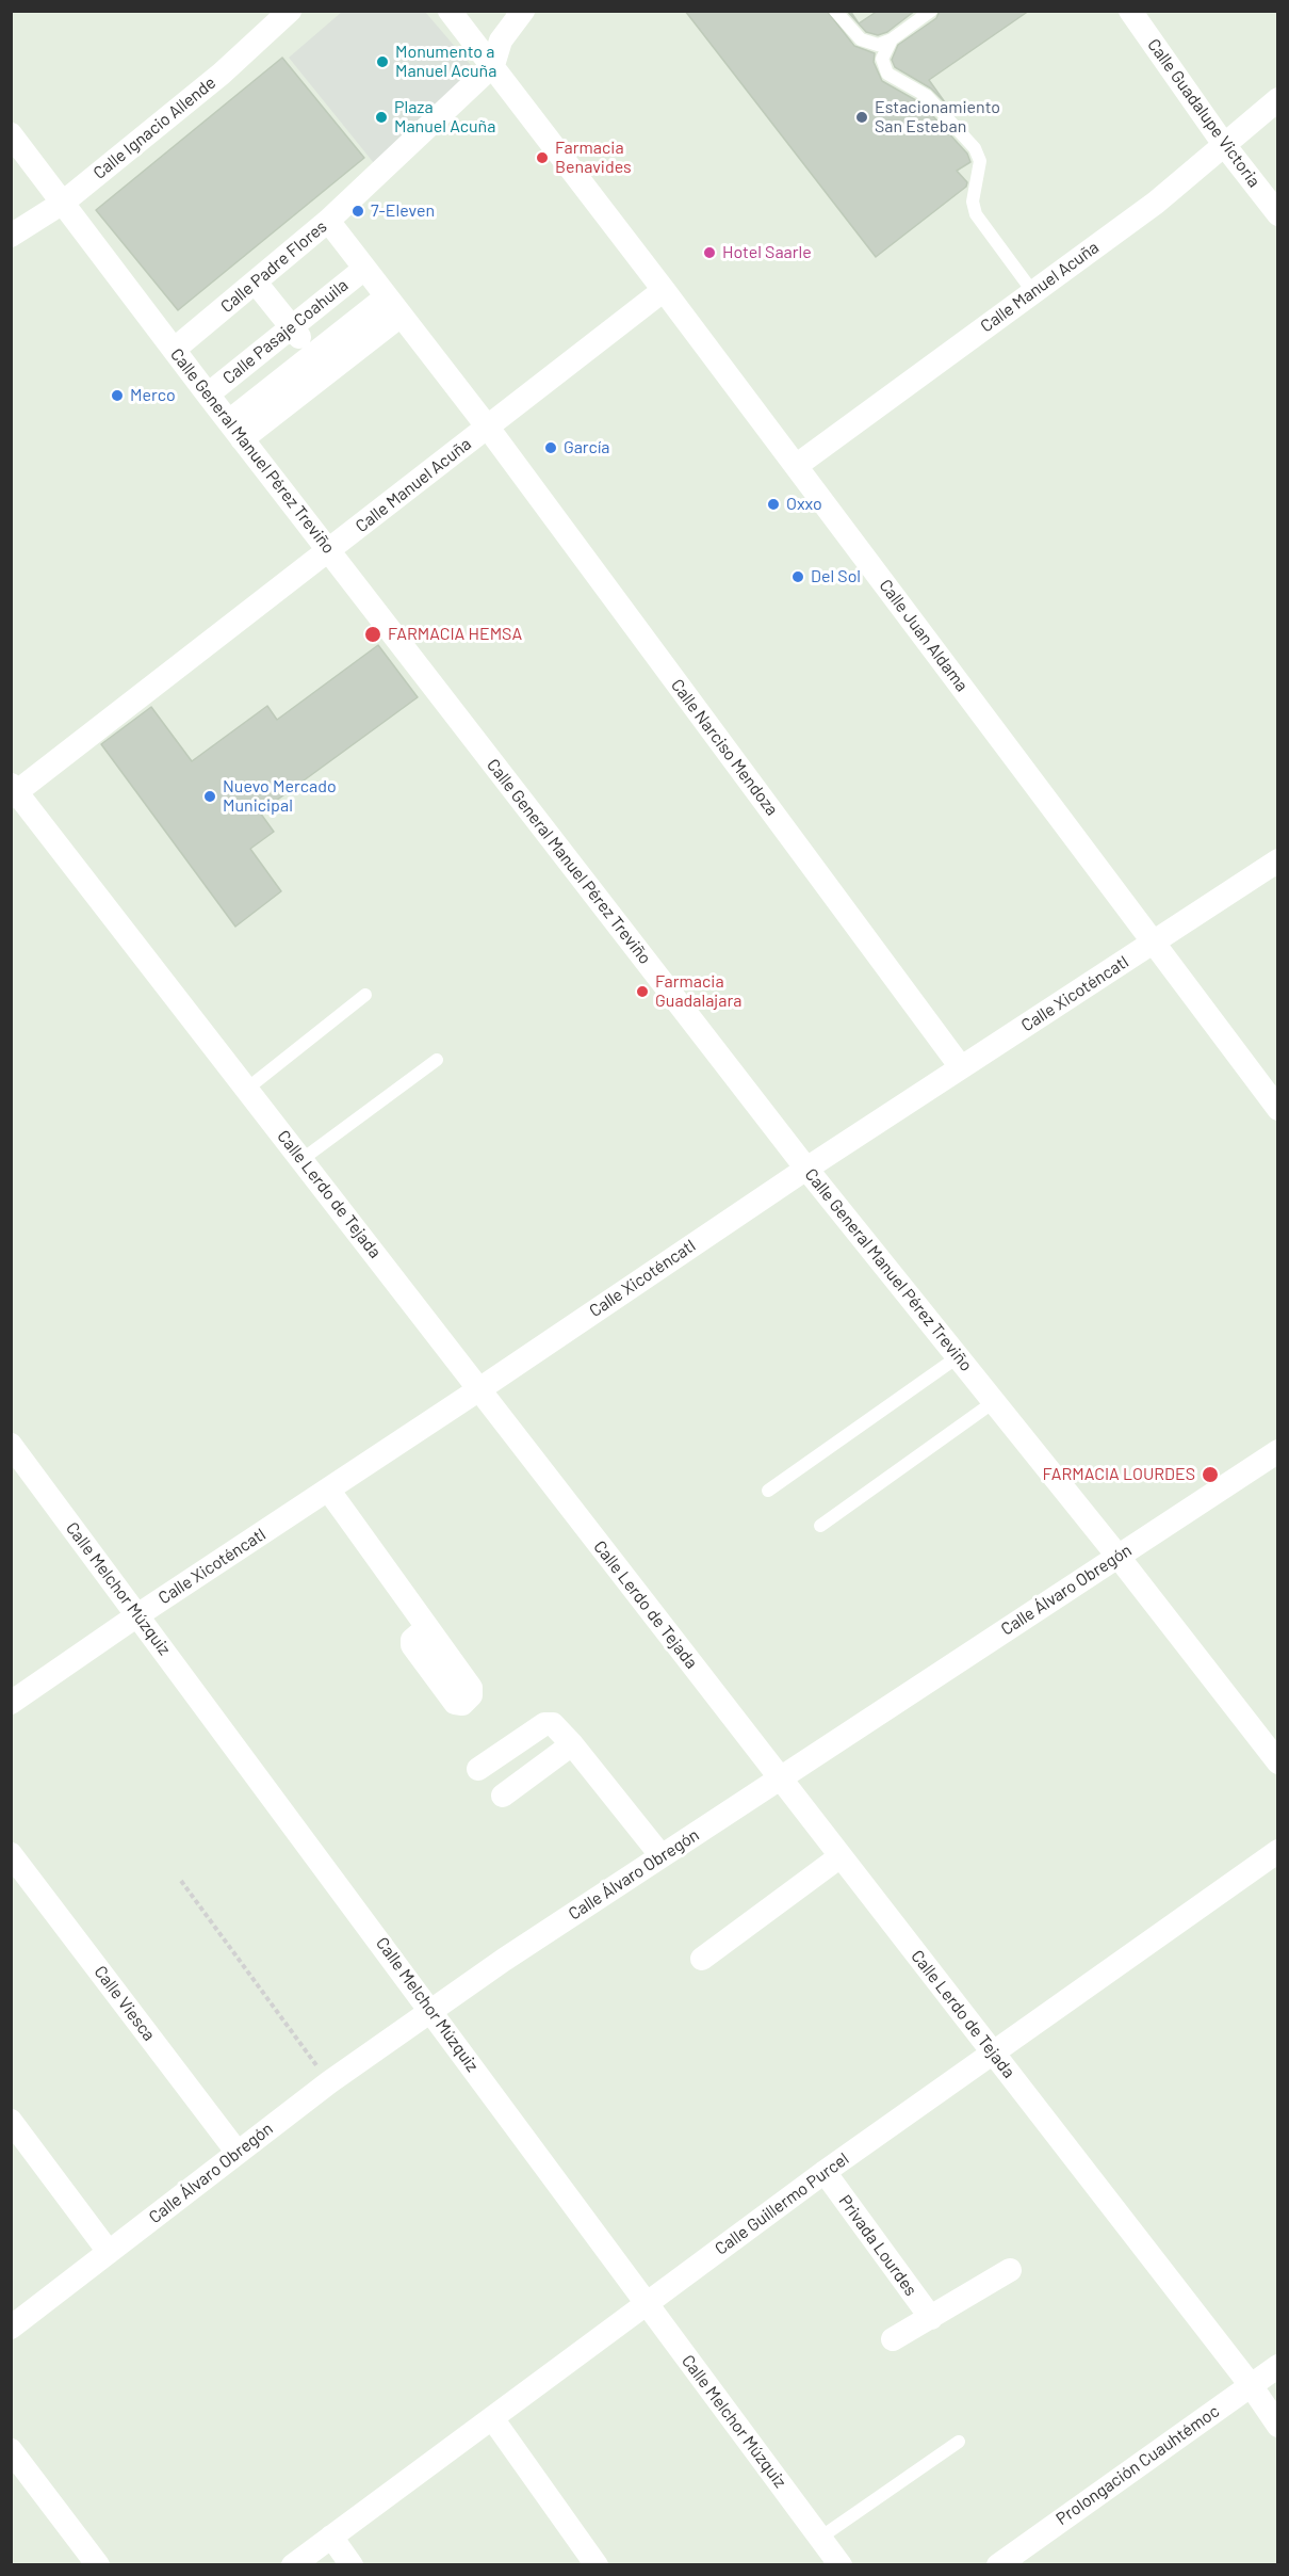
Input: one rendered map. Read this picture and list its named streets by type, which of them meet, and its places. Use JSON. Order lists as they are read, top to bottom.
{
  "streets": {
    "street": [
      "Calle Guadalupe Victoria",
      "Calle Ignacio Allende",
      "Calle Padre Flores",
      "Calle Manuel Acuña",
      "Calle Pasaje Coahuila",
      "Calle General Manuel Pérez Treviño",
      "Calle Juan Aldama",
      "Calle Narciso Mendoza",
      "Calle Xicoténcatl",
      "Calle Lerdo de Tejada",
      "Calle Melchor Múzquiz",
      "Calle Álvaro Obregón",
      "Calle Viesca",
      "Calle Guillermo Purcel",
      "Privada Lourdes",
      "Prolongación Cuauhtémoc"
    ]
  },
  "crossings": [
    ["Calle Guadalupe Victoria", "Calle Manuel Acuña"],
    ["Calle Ignacio Allende", "Calle General Manuel Pérez Treviño"],
    ["Calle Padre Flores", "Calle General Manuel Pérez Treviño"],
    ["Calle Padre Flores", "Calle Juan Aldama"],
    ["Calle Padre Flores", "Calle Narciso Mendoza"],
    ["Calle Manuel Acuña", "Calle General Manuel Pérez Treviño"],
    ["Calle Manuel Acuña", "Calle Juan Aldama"],
    ["Calle Manuel Acuña", "Calle Narciso Mendoza"],
    ["Calle Manuel Acuña", "Calle Lerdo de Tejada"],
    ["Calle Pasaje Coahuila", "Calle General Manuel Pérez Treviño"],
    ["Calle Pasaje Coahuila", "Calle Narciso Mendoza"],
    ["Calle General Manuel Pérez Treviño", "Calle Xicoténcatl"],
    ["Calle General Manuel Pérez Treviño", "Calle Álvaro Obregón"],
    ["Calle Juan Aldama", "Calle Xicoténcatl"],
    ["Calle Narciso Mendoza", "Calle Xicoténcatl"],
    ["Calle Xicoténcatl", "Calle Lerdo de Tejada"],
    ["Calle Xicoténcatl", "Calle Melchor Múzquiz"],
    ["Calle Lerdo de Tejada", "Calle Álvaro Obregón"],
    ["Calle Lerdo de Tejada", "Calle Guillermo Purcel"],
    ["Calle Lerdo de Tejada", "Prolongación Cuauhtémoc"],
    ["Calle Melchor Múzquiz", "Calle Álvaro Obregón"],
    ["Calle Melchor Múzquiz", "Calle Guillermo Purcel"],
    ["Calle Álvaro Obregón", "Calle Viesca"],
    ["Calle Guillermo Purcel", "Privada Lourdes"]
  ],
  "places": [
    "Monumento a Manuel Acuña",
    "Plaza Manuel Acuña",
    "Estacionamiento San Esteban",
    "Farmacia Benavides",
    "7-Eleven",
    "Hotel Saarle",
    "Merco",
    "García",
    "Oxxo",
    "Del Sol",
    "FARMACIA HEMSA",
    "Nuevo Mercado Municipal",
    "Farmacia Guadalajara",
    "FARMACIA LOURDES"
  ]
}
